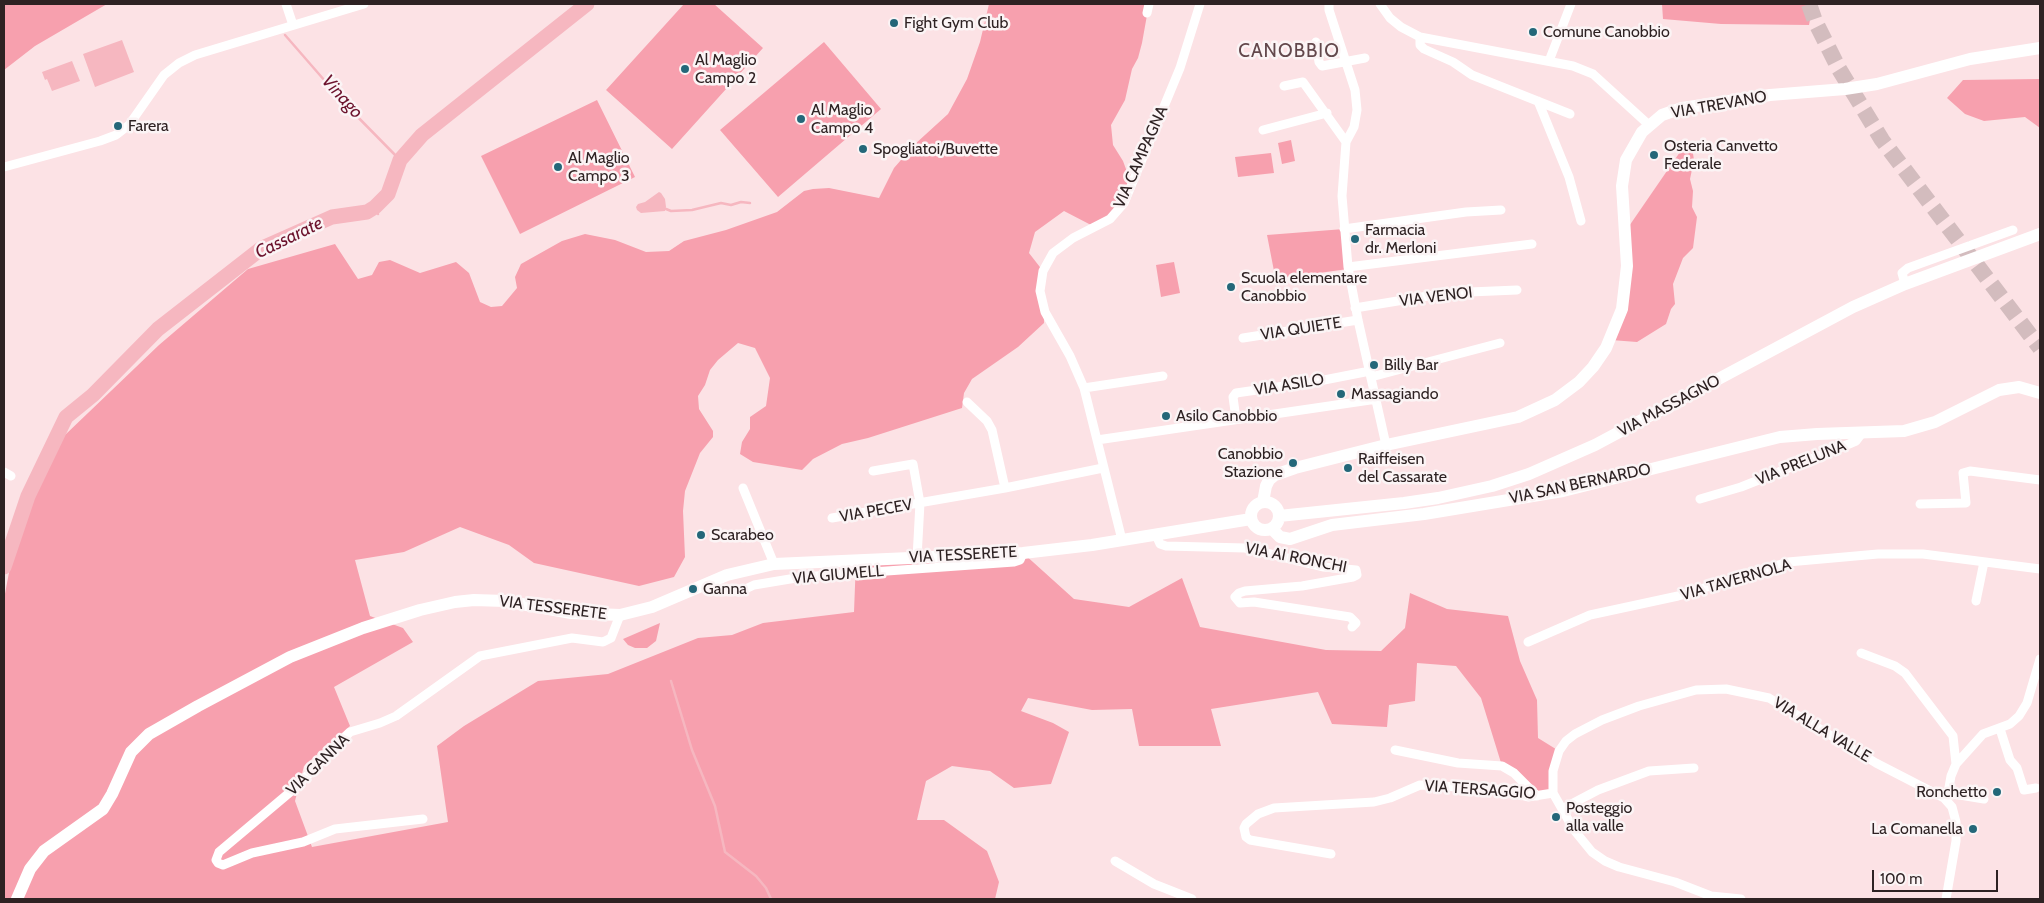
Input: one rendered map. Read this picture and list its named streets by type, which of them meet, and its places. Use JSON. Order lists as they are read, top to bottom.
{
  "streets": {
    "main road": [
      "VIA TREVANO",
      "VIA MASSAGNO",
      "VIA PRELUNA",
      "VIA SAN BERNARDO",
      "VIA TESSERETE"
    ],
    "street": [
      "VIA CAMPAGNA",
      "VIA VENOI",
      "VIA QUIETE",
      "VIA ASILO",
      "VIA PECEV",
      "VIA AI RONCHI",
      "VIA GIUMELL",
      "VIA TAVERNOLA",
      "VIA ALLA VALLE",
      "VIA GANNA",
      "VIA TERSAGGIO"
    ]
  },
  "crossings": [
    ["VIA CAMPAGNA", "VIA TESSERETE"],
    ["VIA MASSAGNO", "VIA SAN BERNARDO"],
    ["VIA MASSAGNO", "VIA TESSERETE"],
    ["VIA PRELUNA", "VIA SAN BERNARDO"],
    ["VIA SAN BERNARDO", "VIA TESSERETE"],
    ["VIA PECEV", "VIA TESSERETE"],
    ["VIA TESSERETE", "VIA AI RONCHI"],
    ["VIA TESSERETE", "VIA GIUMELL"],
    ["VIA TESSERETE", "VIA GANNA"],
    ["VIA ALLA VALLE", "VIA TERSAGGIO"]
  ],
  "districts": ["CANOBBIO"],
  "water": ["Vinago", "Cassarate"],
  "places": [
    "Fight Gym Club",
    "Comune Canobbio",
    "Al Maglio Campo 2",
    "Al Maglio Campo 4",
    "Farera",
    "Spogliatoi/Buvette",
    "Osteria Canvetto Federale",
    "Al Maglio Campo 3",
    "Farmacia dr. Merloni",
    "Scuola elementare Canobbio",
    "Billy Bar",
    "Massagiando",
    "Asilo Canobbio",
    "Canobbio Stazione",
    "Raiffeisen del Cassarate",
    "Scarabeo",
    "Ganna",
    "Ronchetto",
    "Posteggio alla valle",
    "La Comanella"
  ],
  "scale_bar": "100 m"
}
